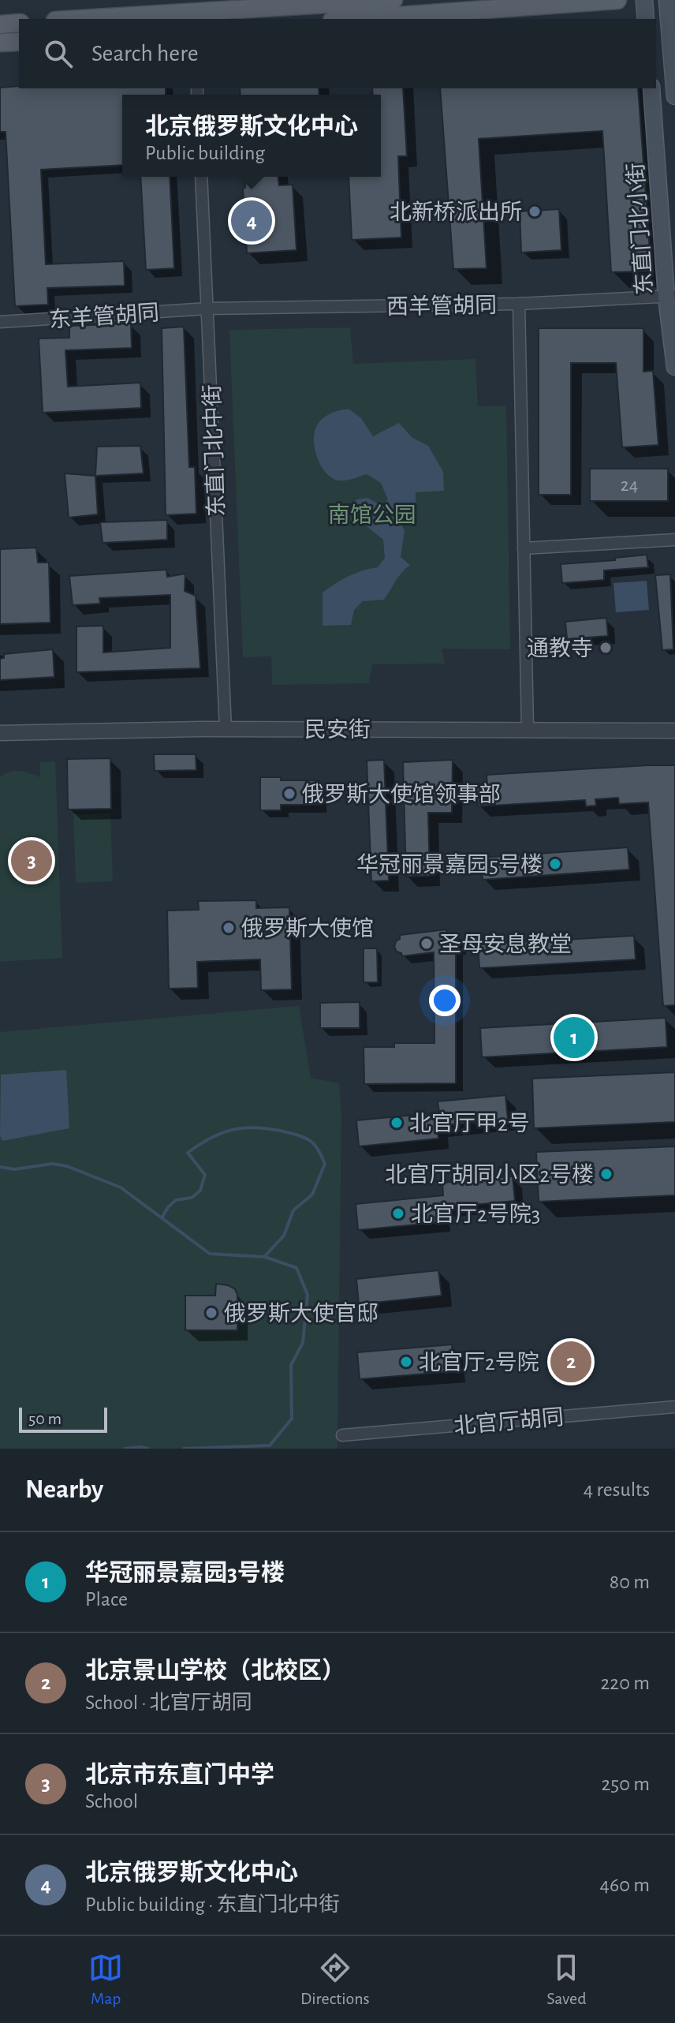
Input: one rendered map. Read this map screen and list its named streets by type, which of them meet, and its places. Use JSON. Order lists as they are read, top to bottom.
{
  "streets": {
    "main road": ["东直门北小街"],
    "street": [
      "西羊管胡同",
      "东羊管胡同",
      "东直门北中街",
      "民安街",
      "北官厅胡同"
    ]
  },
  "crossings": [
    ["东直门北小街", "西羊管胡同"],
    ["西羊管胡同", "东羊管胡同"],
    ["西羊管胡同", "东直门北中街"],
    ["东羊管胡同", "东直门北中街"],
    ["东直门北中街", "民安街"]
  ],
  "parks": ["南馆公园"],
  "places": [
    "北新桥派出所",
    "通教寺",
    "俄罗斯大使馆领事部",
    "华冠丽景嘉园5号楼",
    "俄罗斯大使馆",
    "圣母安息教堂",
    "北官厅甲2号",
    "北官厅胡同小区2号楼",
    "北官厅2号院3",
    "俄罗斯大使官邸",
    "北官厅2号院"
  ],
  "house_numbers": ["24"],
  "scale_bar": "50 m",
  "page": {
    "search": "Search here",
    "popup": ["北京俄罗斯文化中心", "Public building"],
    "pins": [
      "4",
      "3",
      "1",
      "2"
    ],
    "scale": "50 m",
    "heading": ["Nearby", "4 results"],
    "list": [
      {
        "mark": "1",
        "name": "华冠丽景嘉园3号楼",
        "note": "Place",
        "value": "80 m"
      },
      {
        "mark": "2",
        "name": "北京景山学校（北校区）",
        "note": "School · 北官厅胡同",
        "value": "220 m"
      },
      {
        "mark": "3",
        "name": "北京市东直门中学",
        "note": "School",
        "value": "250 m"
      },
      {
        "mark": "4",
        "name": "北京俄罗斯文化中心",
        "note": "Public building · 东直门北中街",
        "value": "460 m"
      }
    ],
    "nav": ["Map", "Directions", "Saved"]
  }
}
